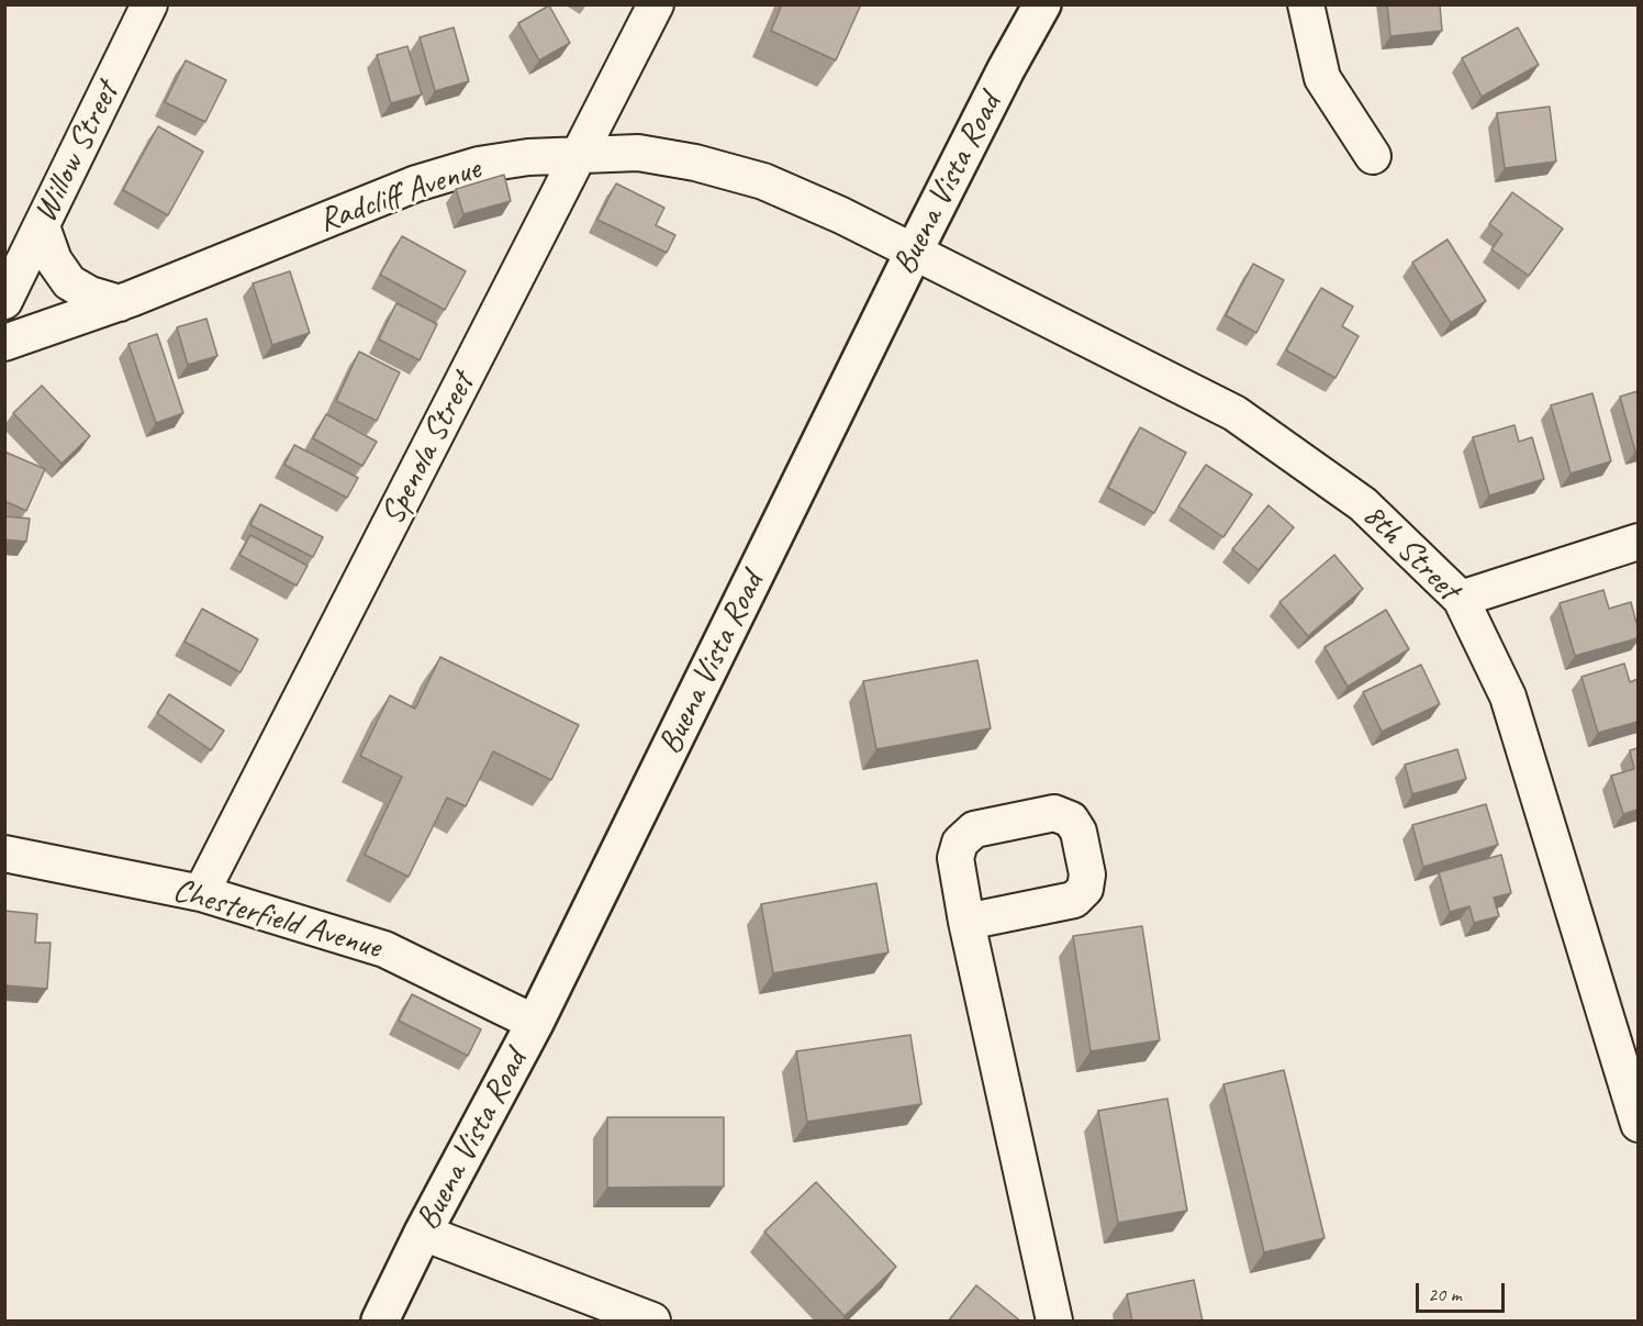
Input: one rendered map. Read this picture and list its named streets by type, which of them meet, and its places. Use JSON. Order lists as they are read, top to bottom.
{
  "streets": {
    "main road": ["Buena Vista Road"],
    "street": [
      "Willow Street",
      "Radcliff Avenue",
      "Spenola Street",
      "8th Street",
      "Chesterfield Avenue"
    ]
  },
  "crossings": [
    ["Buena Vista Road", "Radcliff Avenue"],
    ["Buena Vista Road", "8th Street"],
    ["Buena Vista Road", "Chesterfield Avenue"],
    ["Radcliff Avenue", "Spenola Street"],
    ["Radcliff Avenue", "8th Street"],
    ["Spenola Street", "Chesterfield Avenue"]
  ],
  "scale_bar": "20 m"
}
